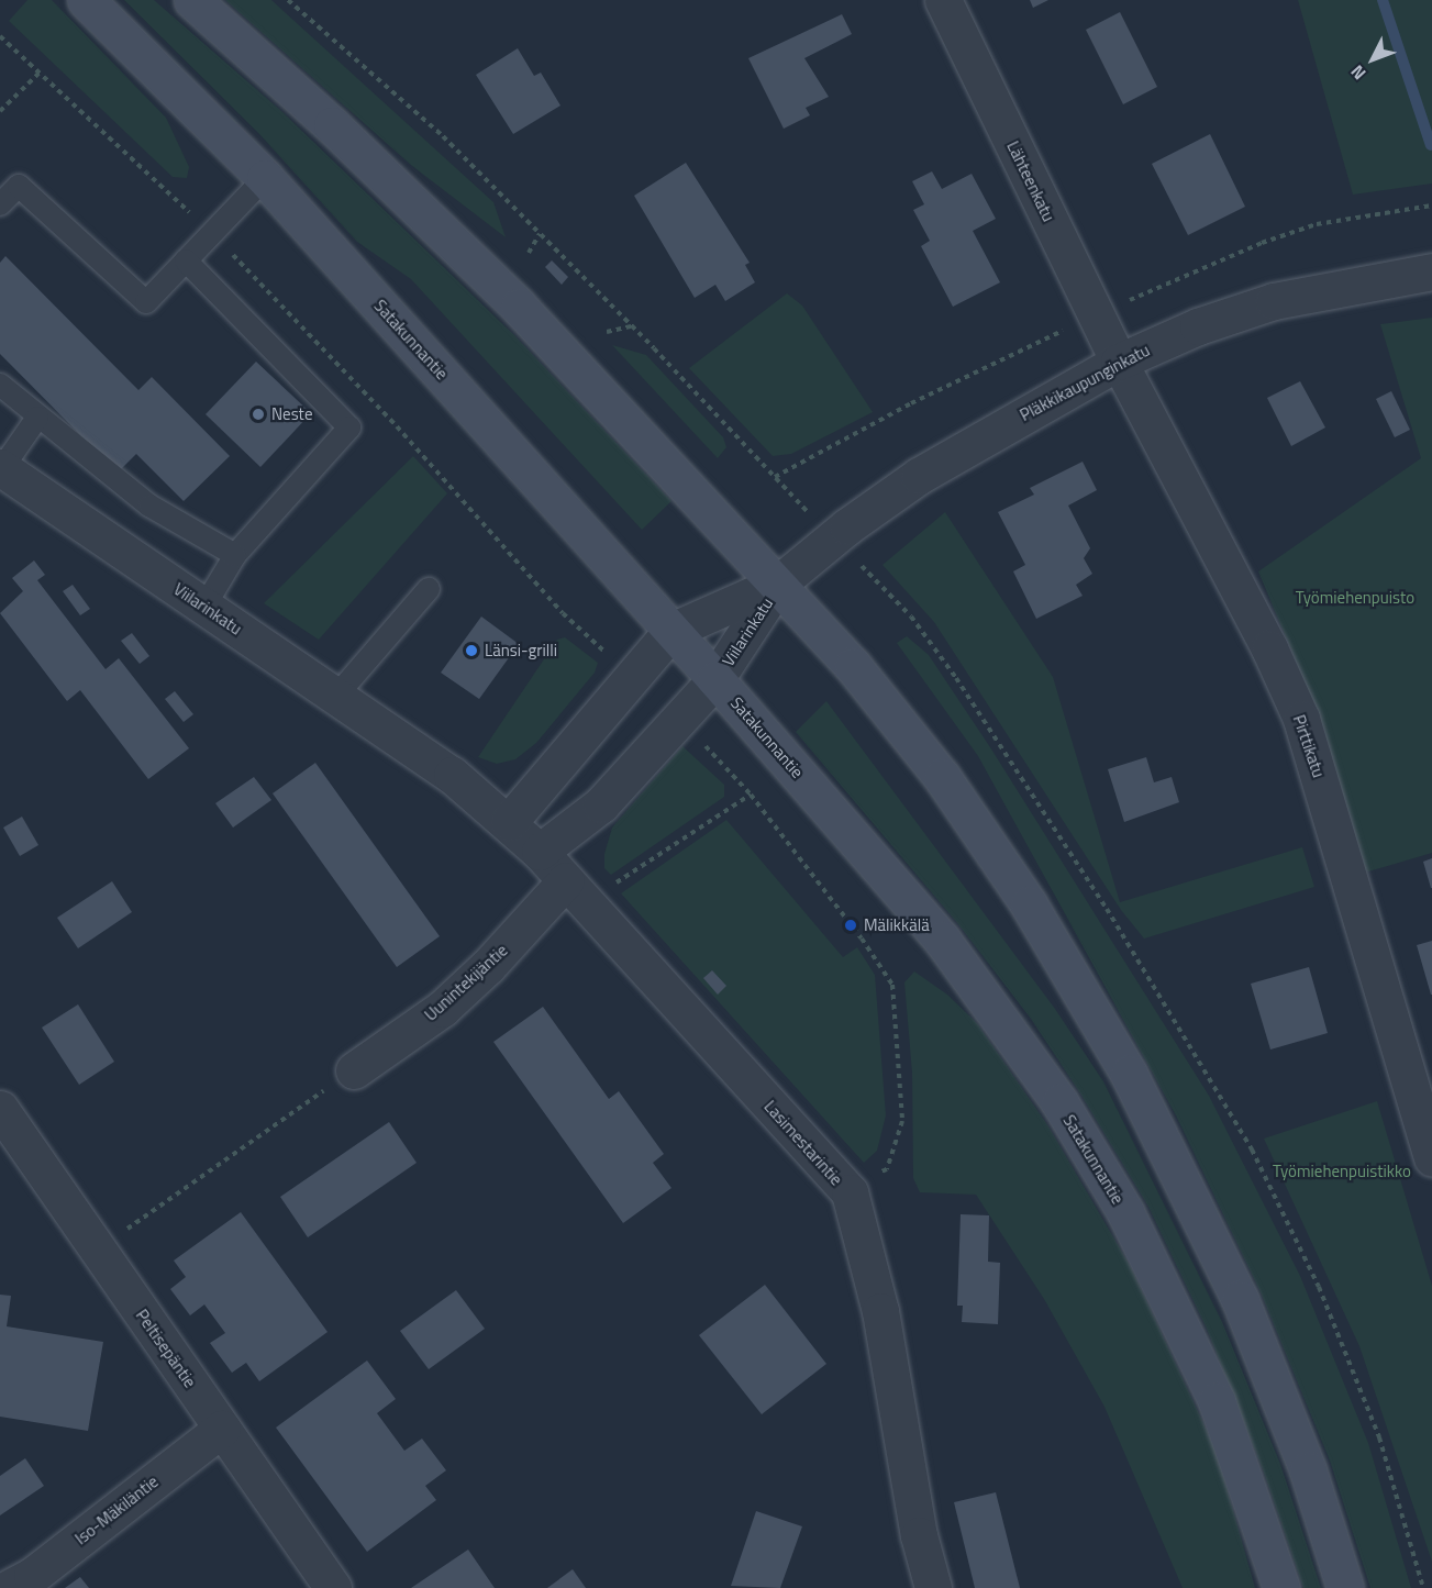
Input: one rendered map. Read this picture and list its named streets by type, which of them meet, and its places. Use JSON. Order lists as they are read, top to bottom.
{
  "streets": {
    "main road": ["Satakunnantie"],
    "street": [
      "Lähteenkatu",
      "Pläkkikaupunginkatu",
      "Viilarinkatu",
      "Pirttikatu",
      "Uunintekijäntie",
      "Lasimestarintie",
      "Peltisepäntie",
      "Iso-Mäkiläntie"
    ]
  },
  "crossings": [
    ["Lähteenkatu", "Pläkkikaupunginkatu"],
    ["Lähteenkatu", "Pirttikatu"],
    ["Satakunnantie", "Viilarinkatu"],
    ["Pläkkikaupunginkatu", "Viilarinkatu"],
    ["Pläkkikaupunginkatu", "Pirttikatu"],
    ["Viilarinkatu", "Lasimestarintie"],
    ["Uunintekijäntie", "Lasimestarintie"],
    ["Peltisepäntie", "Iso-Mäkiläntie"]
  ],
  "parks": ["Työmiehenpuisto", "Työmiehenpuistikko"],
  "places": ["Neste", "Länsi-grilli", "Mälikkälä"],
  "north": "bottom left"
}
